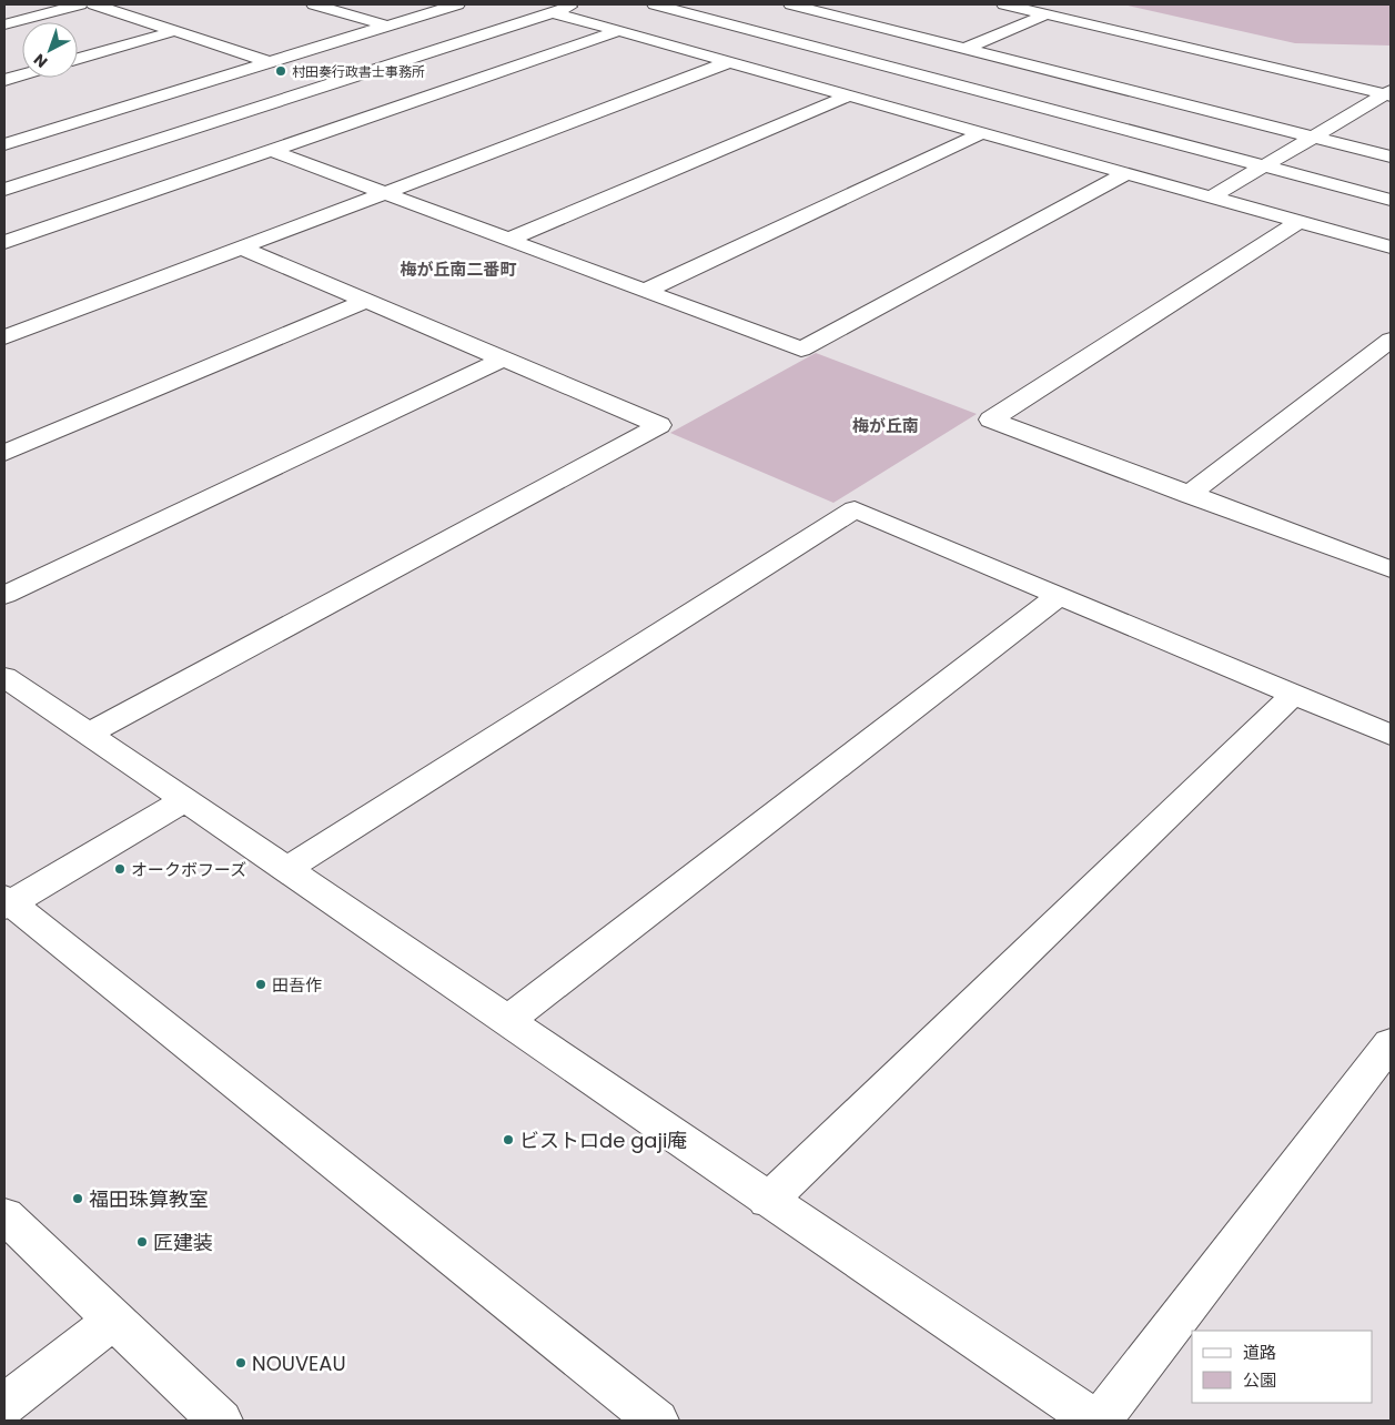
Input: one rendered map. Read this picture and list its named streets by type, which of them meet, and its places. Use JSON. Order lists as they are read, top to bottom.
{
  "districts": ["梅が丘南二番町", "梅が丘南"],
  "places": [
    "村田奏行政書士事務所",
    "オークボフーズ",
    "田吾作",
    "ビストロde gaji庵",
    "福田珠算教室",
    "匠建装",
    "NOUVEAU"
  ],
  "legend": ["道路", "公園"],
  "north": "bottom left"
}
